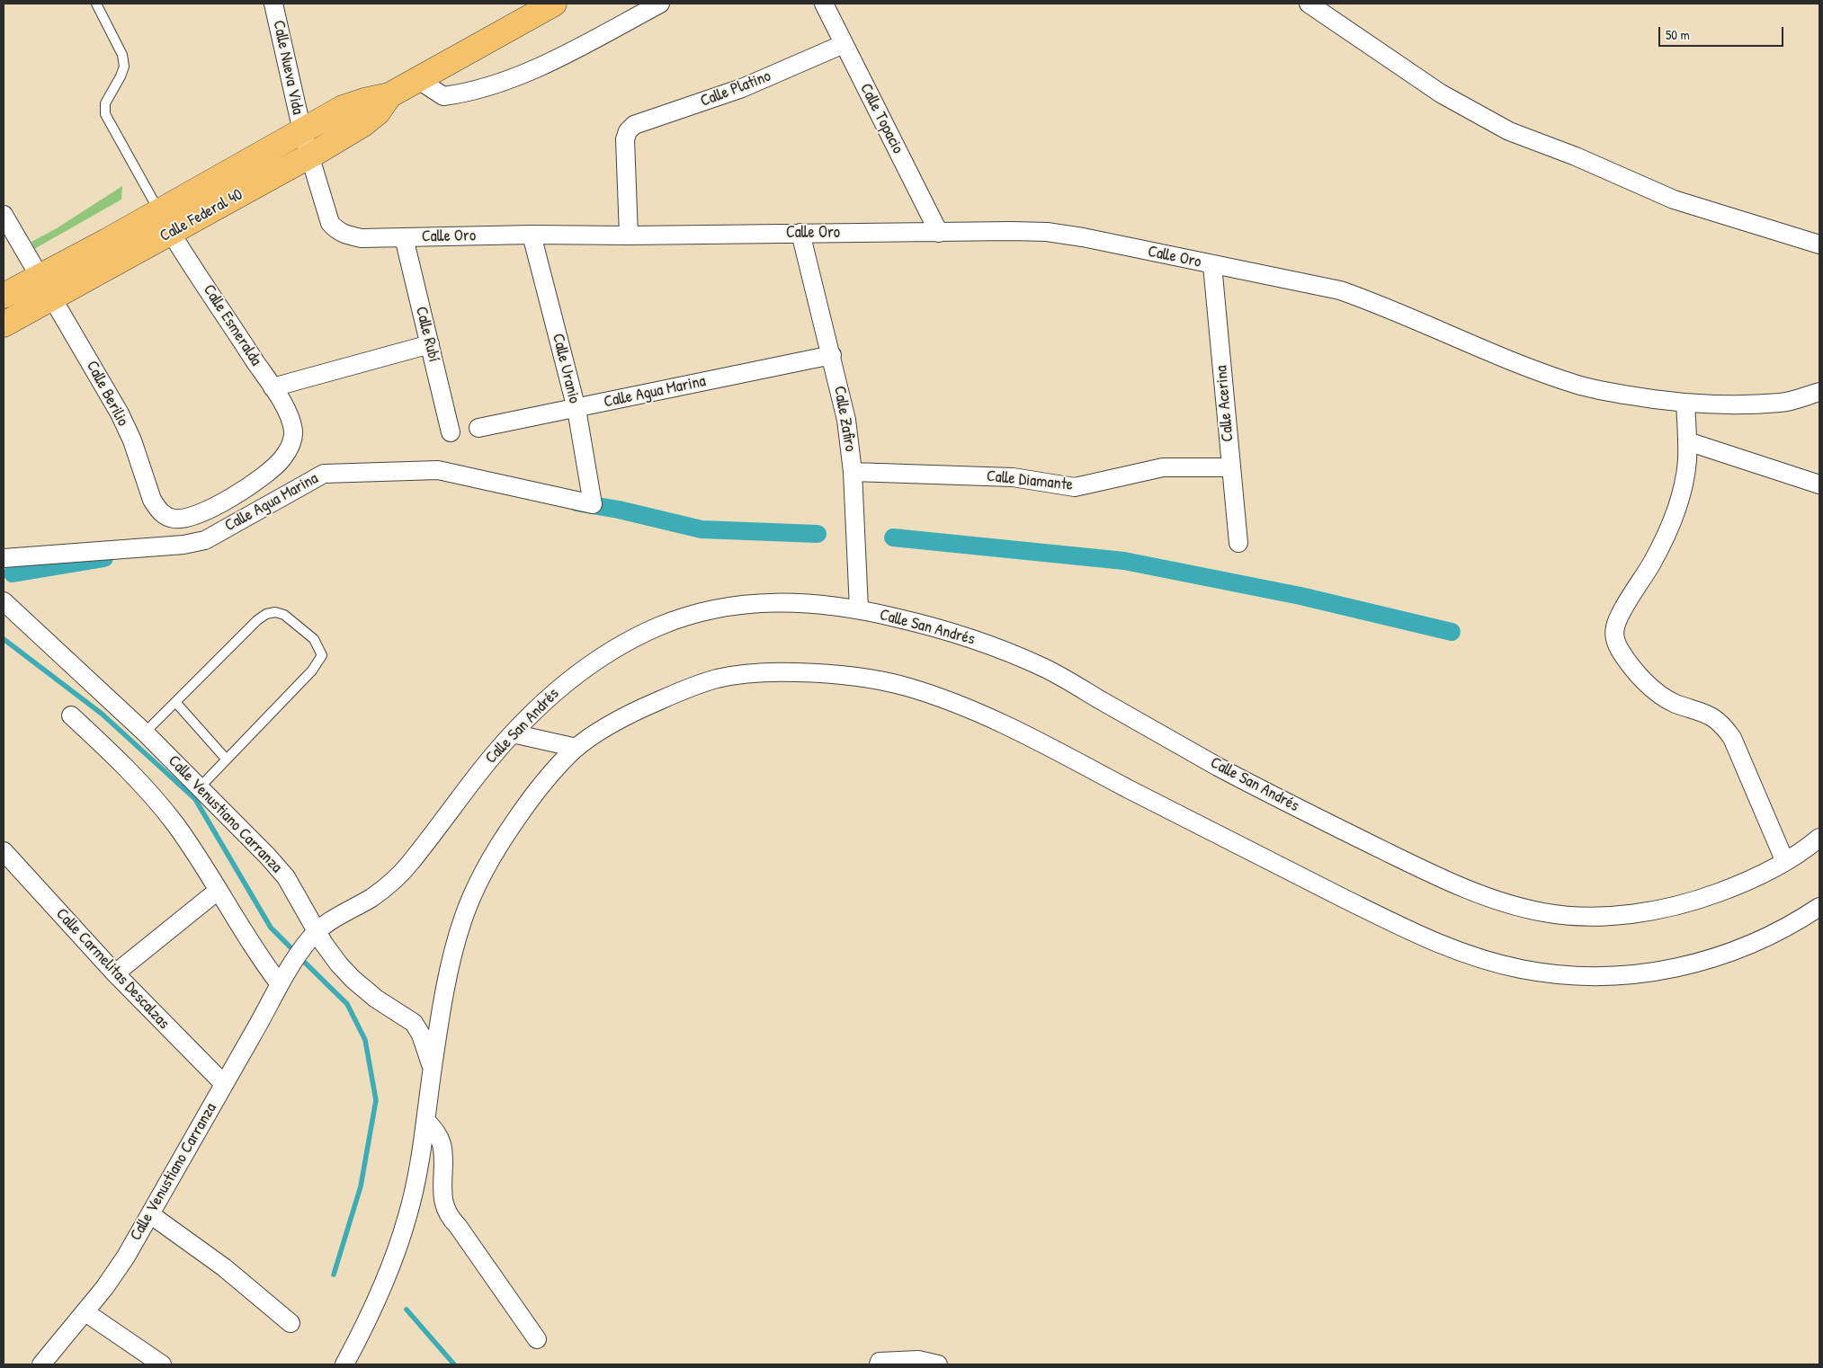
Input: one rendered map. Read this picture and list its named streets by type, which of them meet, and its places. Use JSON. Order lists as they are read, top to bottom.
{
  "streets": {
    "main road": ["Calle Federal 40"],
    "street": [
      "Calle Nueva Vida",
      "Calle Platino",
      "Calle Topacio",
      "Calle Oro",
      "Calle Esmeralda",
      "Calle Rubí",
      "Calle Uranio",
      "Calle Agua Marina",
      "Calle Berilio",
      "Calle Acerina",
      "Calle Zafiro",
      "Calle Diamante",
      "Calle San Andrés",
      "Calle Venustiano Carranza",
      "Calle Carmelitas Descalzas"
    ]
  },
  "crossings": [
    ["Calle Nueva Vida", "Calle Federal 40"],
    ["Calle Nueva Vida", "Calle Oro"],
    ["Calle Platino", "Calle Topacio"],
    ["Calle Platino", "Calle Oro"],
    ["Calle Topacio", "Calle Oro"],
    ["Calle Federal 40", "Calle Oro"],
    ["Calle Federal 40", "Calle Esmeralda"],
    ["Calle Federal 40", "Calle Berilio"],
    ["Calle Oro", "Calle Rubí"],
    ["Calle Oro", "Calle Uranio"],
    ["Calle Oro", "Calle Acerina"],
    ["Calle Oro", "Calle Zafiro"],
    ["Calle Esmeralda", "Calle Berilio"],
    ["Calle Uranio", "Calle Agua Marina"],
    ["Calle Agua Marina", "Calle Zafiro"],
    ["Calle Acerina", "Calle Diamante"],
    ["Calle Zafiro", "Calle Diamante"],
    ["Calle Zafiro", "Calle San Andrés"],
    ["Calle San Andrés", "Calle Venustiano Carranza"],
    ["Calle Venustiano Carranza", "Calle Carmelitas Descalzas"]
  ],
  "scale_bar": "50 m"
}
